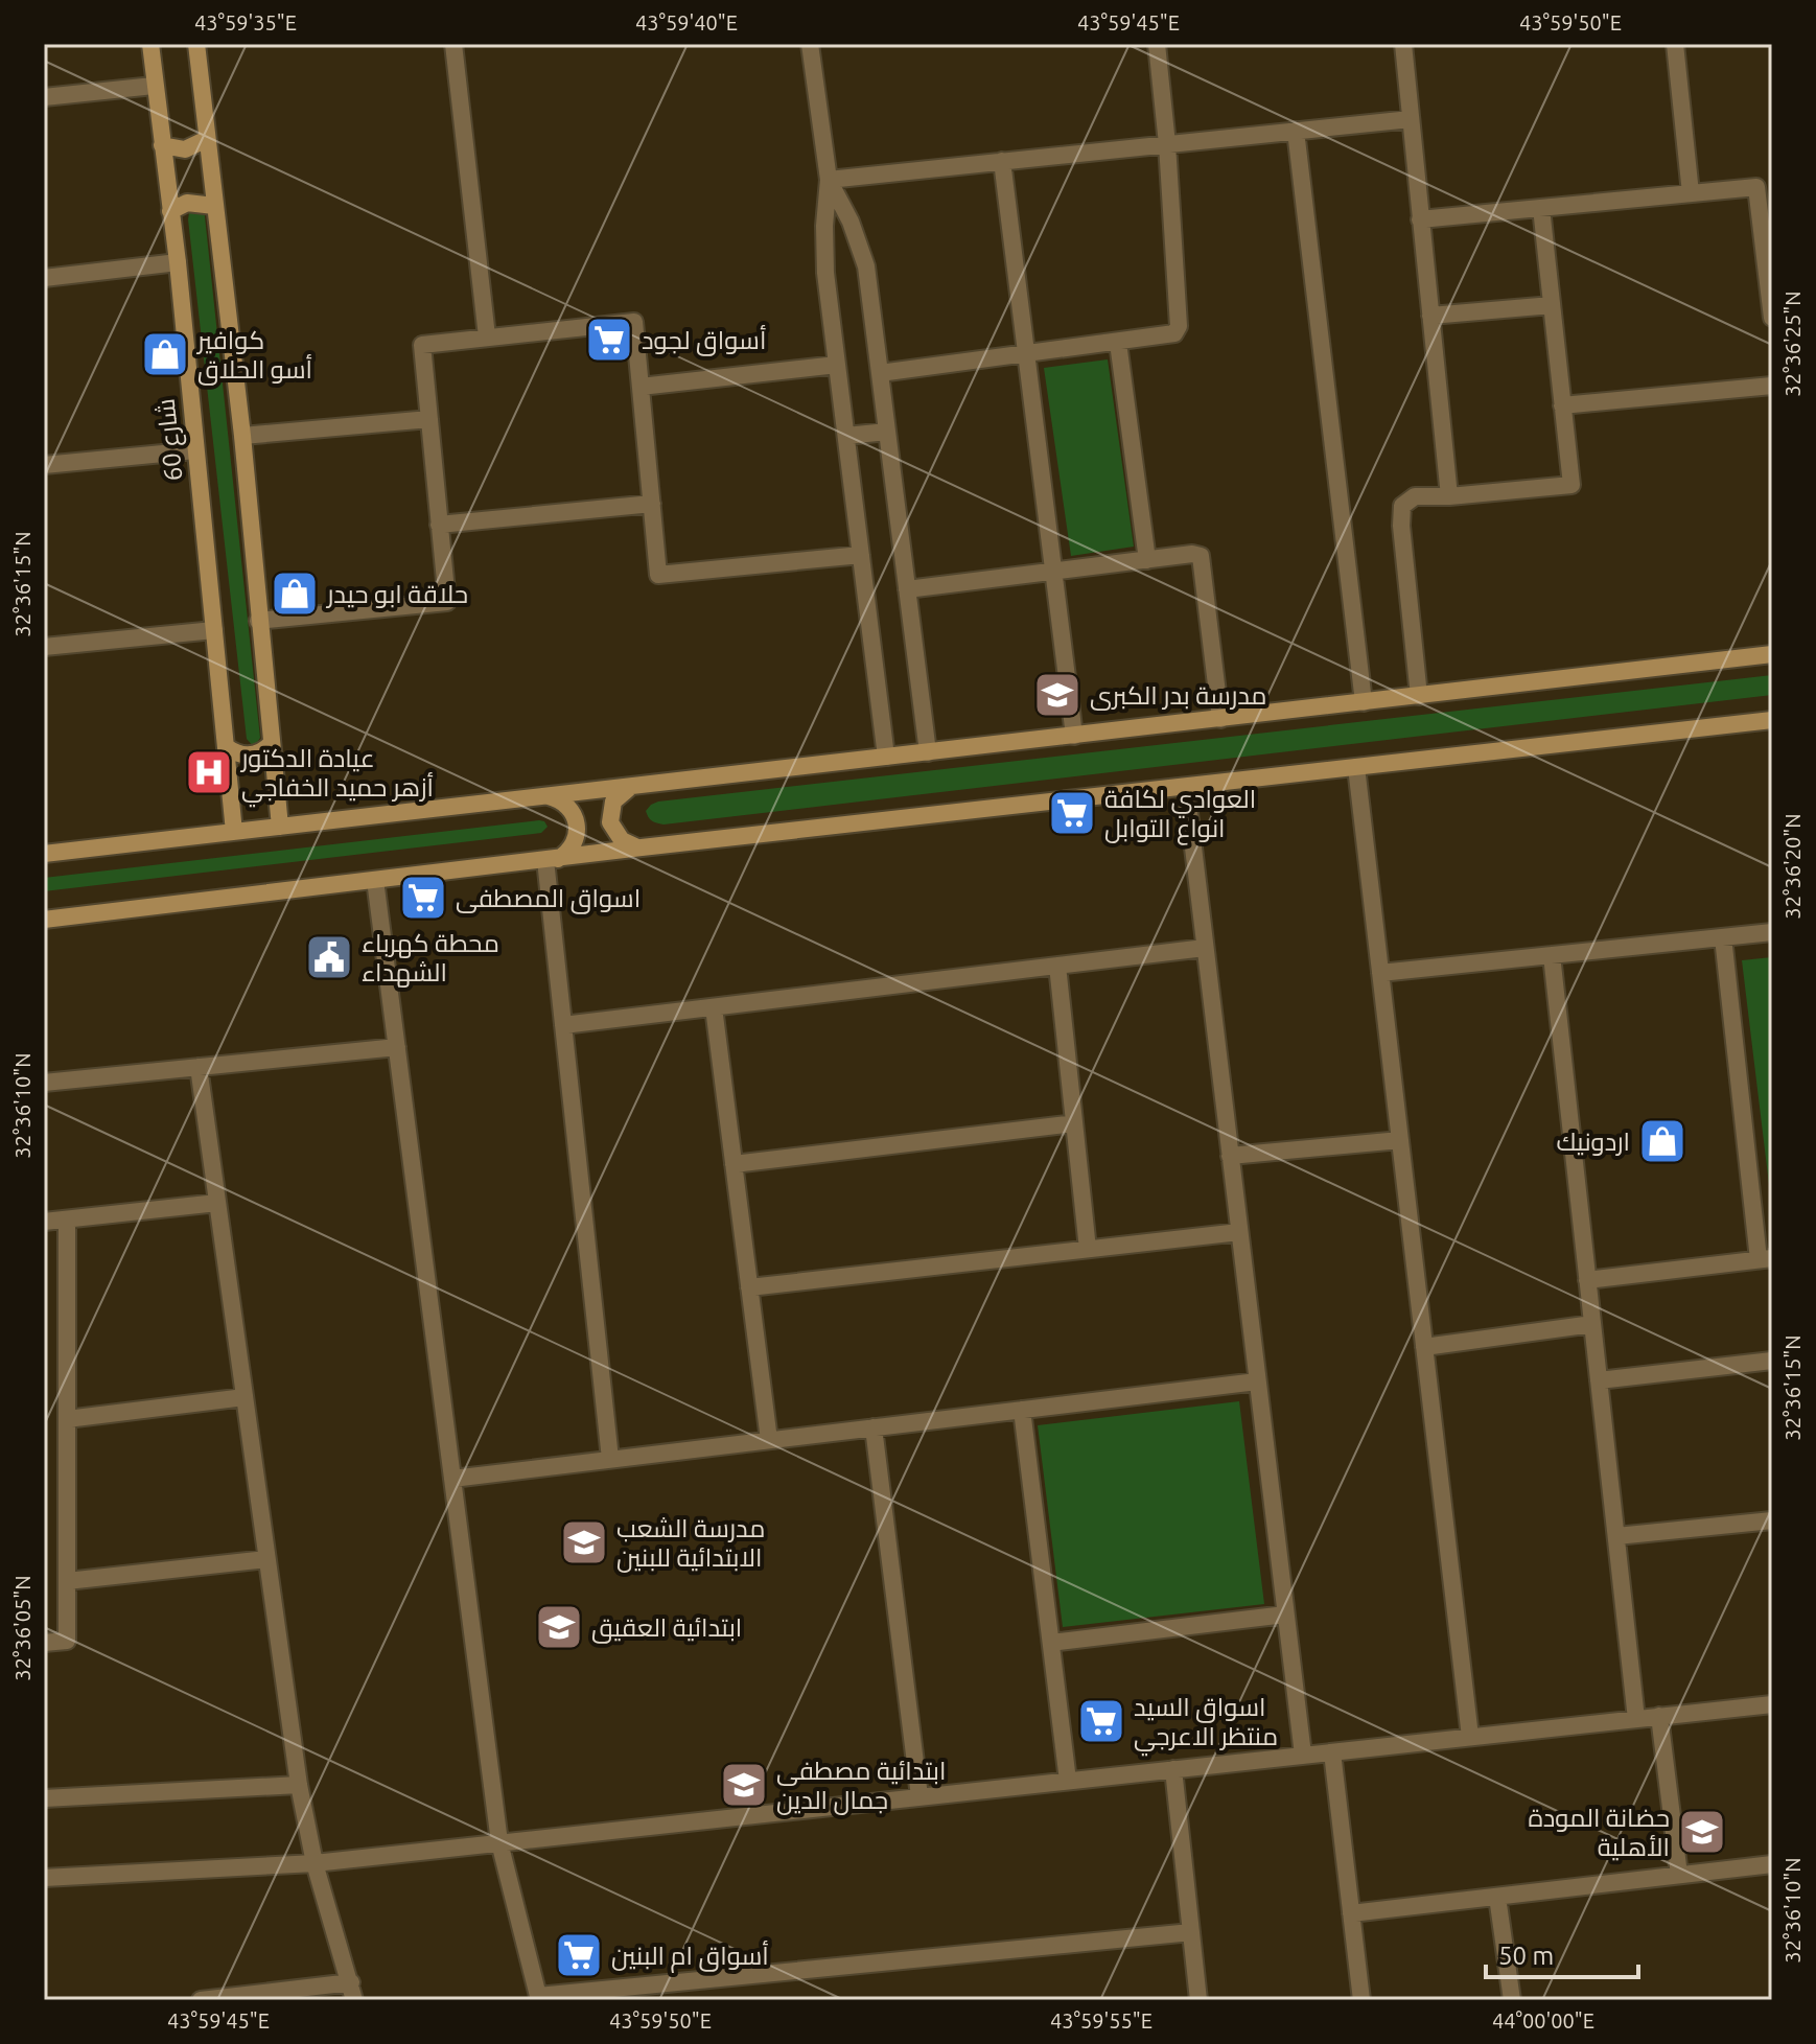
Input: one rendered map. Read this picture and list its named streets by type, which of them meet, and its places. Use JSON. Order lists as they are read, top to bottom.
{
  "streets": {
    "main road": ["شارع 60"]
  },
  "places": {
    "supermarket": [
      "أسواق لجود",
      "العوادي لكافة انواع التوابل",
      "اسواق المصطفى",
      "اسواق السيد منتظر الاعرجي",
      "أسواق ام البنين"
    ],
    "shop": ["كوافير أسو الحلاق", "حلاقة ابو حيدر", "اردونيك"],
    "school or university": [
      "مدرسة بدر الكبرى",
      "مدرسة الشعب الابتدائية للبنين",
      "ابتدائية العقيق",
      "ابتدائية مصطفى جمال الدين",
      "حضانة المودة الأهلية"
    ],
    "hospital": ["عيادة الدكتور أزهر حميد الخفاجي"],
    "public building": ["محطة كهرباء الشهداء"]
  },
  "scale_bar": "50 m",
  "coordinates": [
    "43°59'35\"E",
    "43°59'40\"E",
    "43°59'45\"E",
    "43°59'50\"E",
    "32°36'25\"N",
    "32°36'15\"N",
    "32°36'20\"N",
    "32°36'10\"N",
    "32°36'05\"N",
    "43°59'55\"E",
    "44°00'00\"E"
  ]
}
